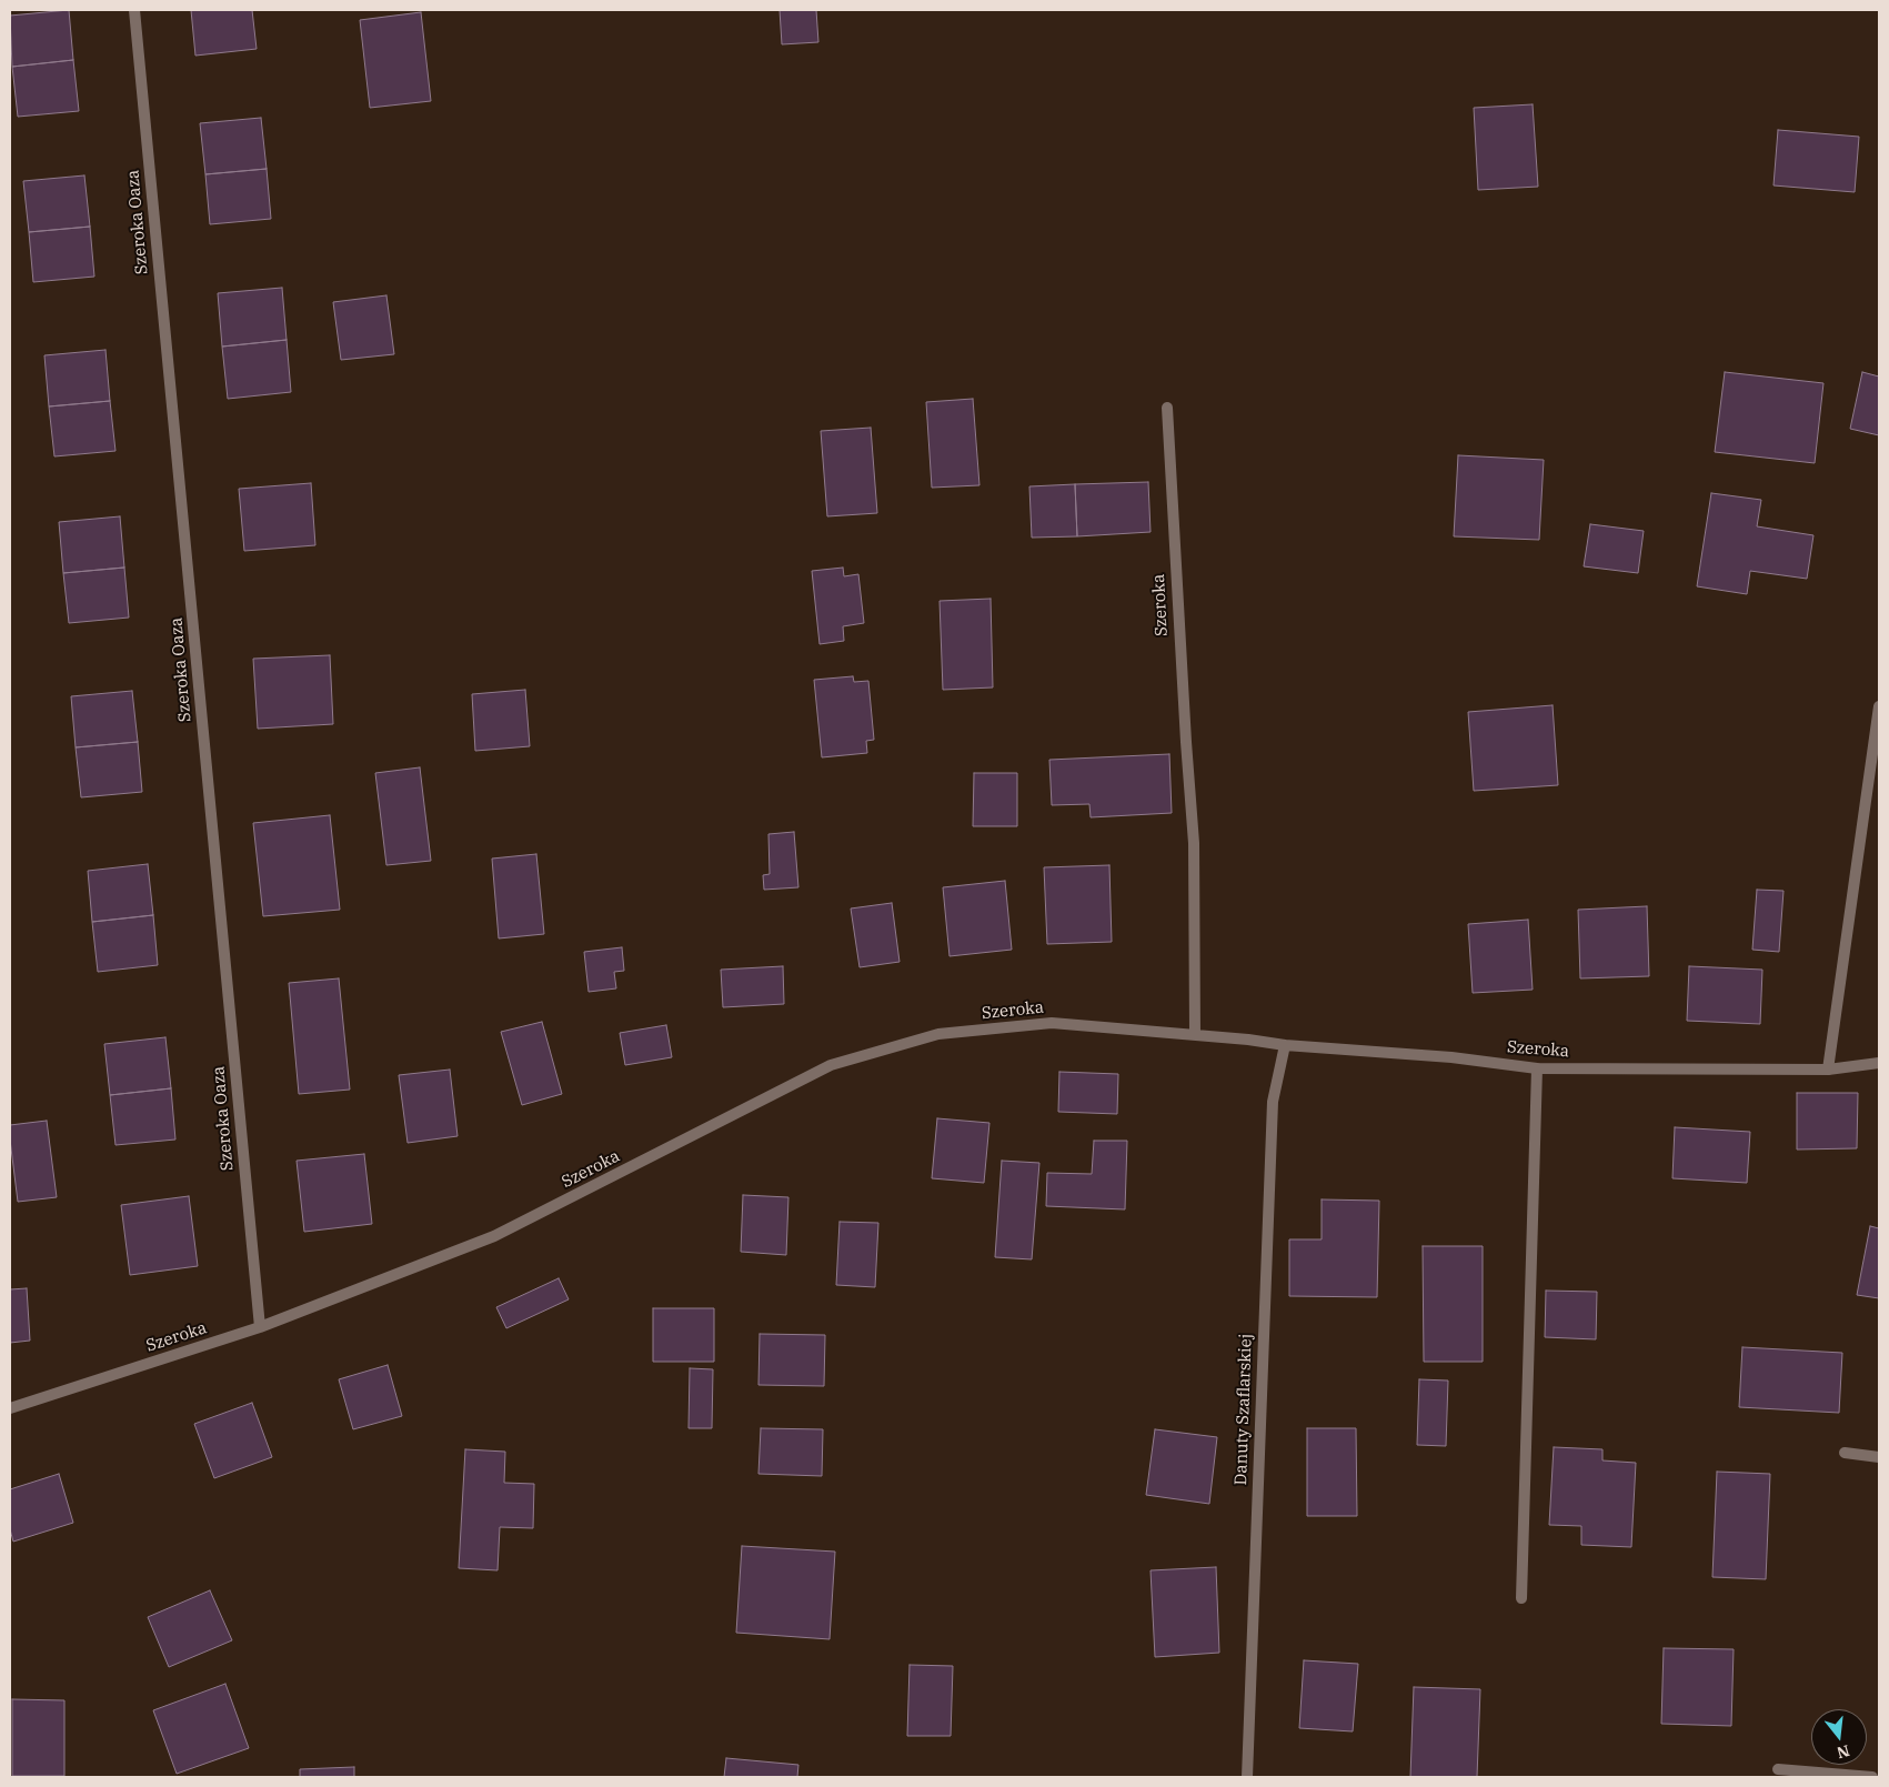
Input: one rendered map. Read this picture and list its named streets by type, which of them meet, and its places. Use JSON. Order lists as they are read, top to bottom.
{
  "streets": {
    "street": ["Szeroka Oaza", "Szeroka", "Danuty Szaflarskiej"]
  },
  "crossings": [
    ["Szeroka Oaza", "Szeroka"],
    ["Szeroka", "Danuty Szaflarskiej"]
  ],
  "north": "bottom"
}
